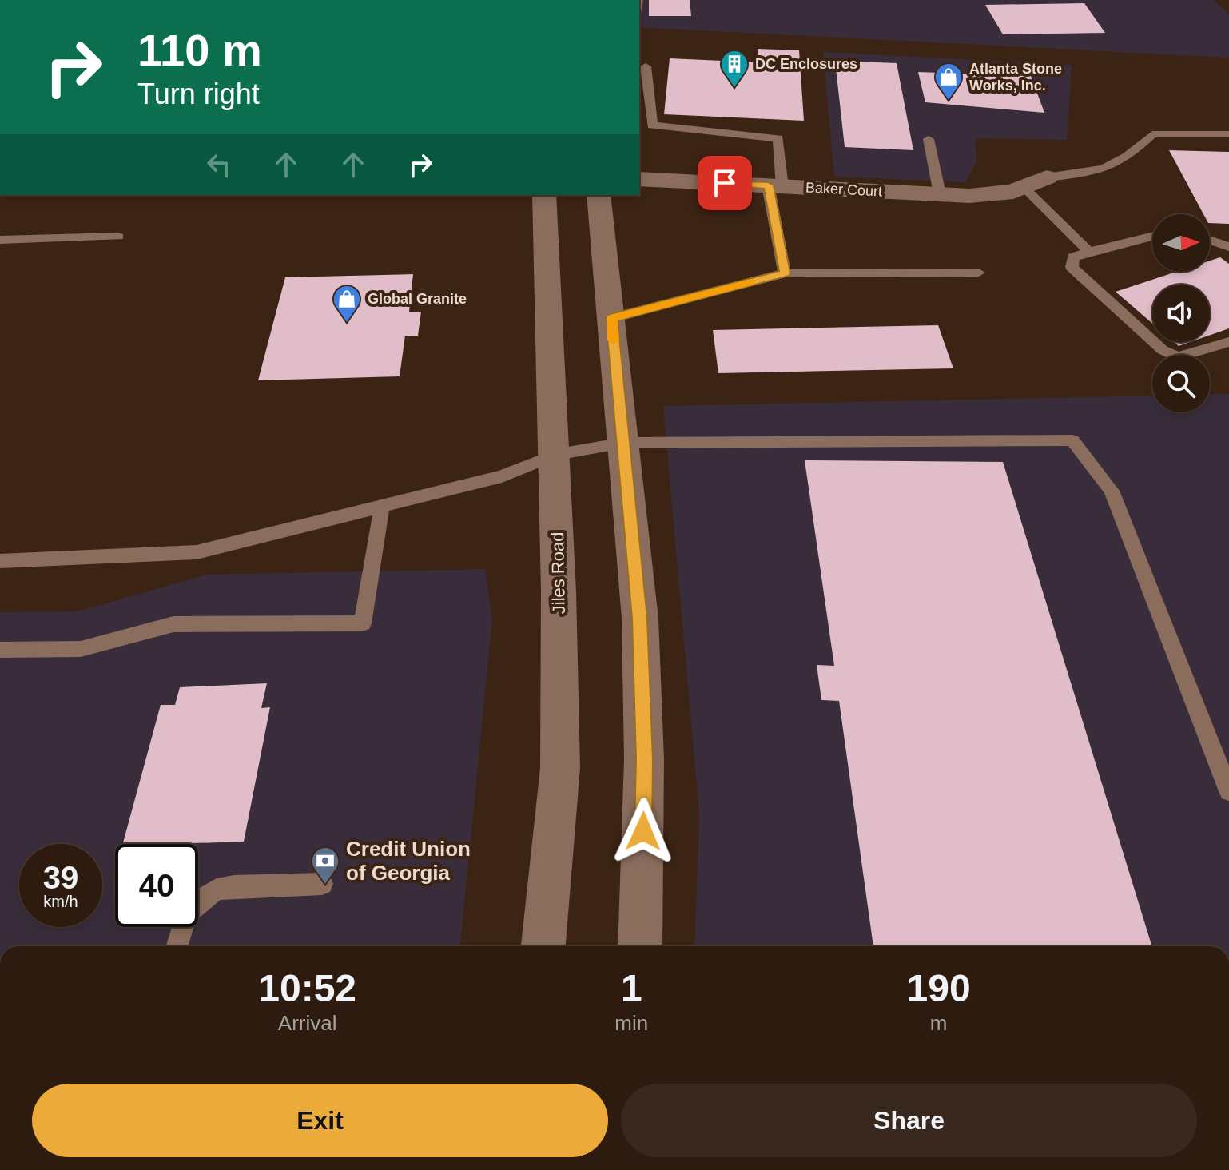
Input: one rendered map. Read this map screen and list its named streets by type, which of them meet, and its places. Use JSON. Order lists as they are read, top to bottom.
{
  "streets": {
    "street": ["Baker Court", "Jiles Road"]
  },
  "places": {
    "building": ["DC Enclosures"],
    "shop": ["Atlanta Stone Works, Inc.", "Global Granite"],
    "bank": ["Credit Union of Georgia"]
  },
  "north": "right",
  "page": {
    "turn": ["110 m", "Turn right"],
    "speed": "39 km/h",
    "limit": "40",
    "eta": [
      "10:52",
      "Arrival",
      "1",
      "min",
      "190",
      "m"
    ],
    "buttons": ["Exit", "Share"]
  }
}
